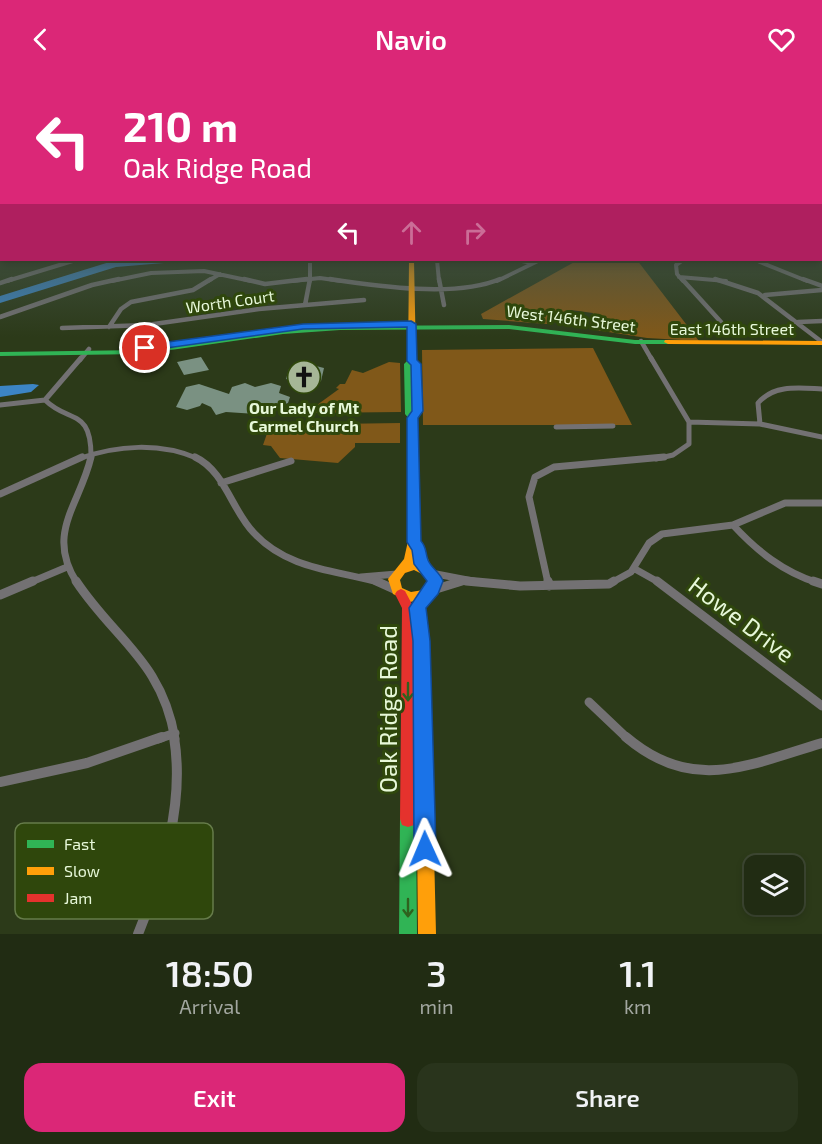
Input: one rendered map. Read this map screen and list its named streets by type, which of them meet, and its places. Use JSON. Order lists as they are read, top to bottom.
{
  "streets": {
    "street": [
      "Worth Court",
      "West 146th Street",
      "East 146th Street",
      "Howe Drive",
      "Oak Ridge Road"
    ]
  },
  "crossings": [
    ["West 146th Street", "East 146th Street"]
  ],
  "places": {
    "church": ["Our Lady of Mt Carmel Church"]
  },
  "legend": ["Fast", "Slow", "Jam"],
  "page": {
    "header": "Navio",
    "turn": ["210 m", "Oak Ridge Road"],
    "eta": [
      "18:50",
      "Arrival",
      "3",
      "min",
      "1.1",
      "km"
    ],
    "buttons": ["Exit", "Share"]
  }
}
